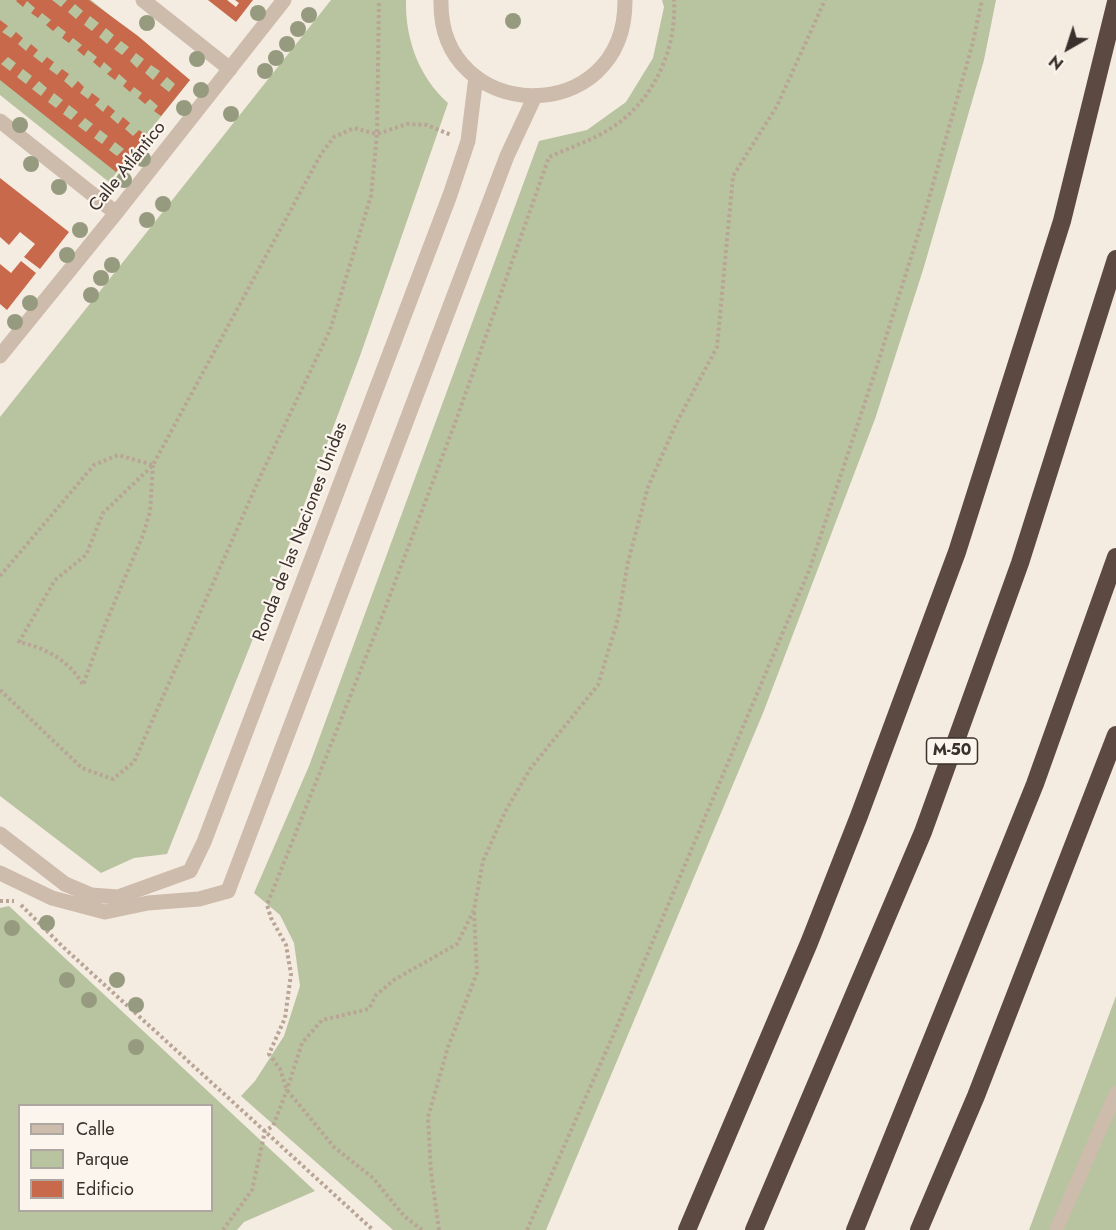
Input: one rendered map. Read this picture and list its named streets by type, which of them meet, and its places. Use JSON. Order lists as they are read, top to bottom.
{
  "streets": {
    "highway": ["M-50"],
    "street": ["Calle Atlántico", "Ronda de las Naciones Unidas"]
  },
  "legend": ["Calle", "Parque", "Edificio"],
  "north": "bottom left"
}
